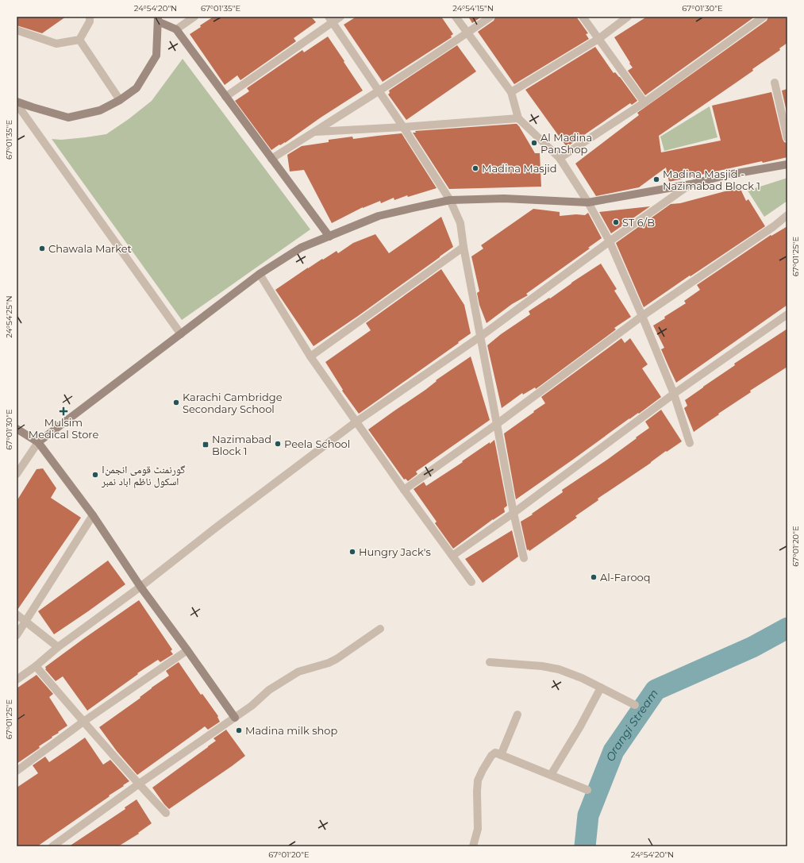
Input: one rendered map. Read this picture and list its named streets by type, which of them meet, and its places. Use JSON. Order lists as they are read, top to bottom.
{
  "water": ["Orangi Stream"],
  "places": {
    "other": [
      "Al Madina PanShop",
      "Madina Masjid",
      "Madina Masjid - Nazimabad Block 1",
      "ST 6/B",
      "Chawala Market",
      "Karachi Cambridge Secondary School",
      "Peela School",
      "Iگورنمنٹ قومی انجمن اسکول ناظم اباد نمبر",
      "Hungry Jack's",
      "Al-Farooq",
      "Madina milk shop"
    ],
    "health": ["Mulsim Medical Store"],
    "transit": ["Nazimabad Block 1"]
  },
  "coordinates": [
    "24°54'20\"N",
    "67°01'35\"E",
    "24°54'15\"N",
    "67°01'30\"E",
    "67°01'25\"E",
    "24°54'25\"N",
    "67°01'20\"E"
  ]
}
